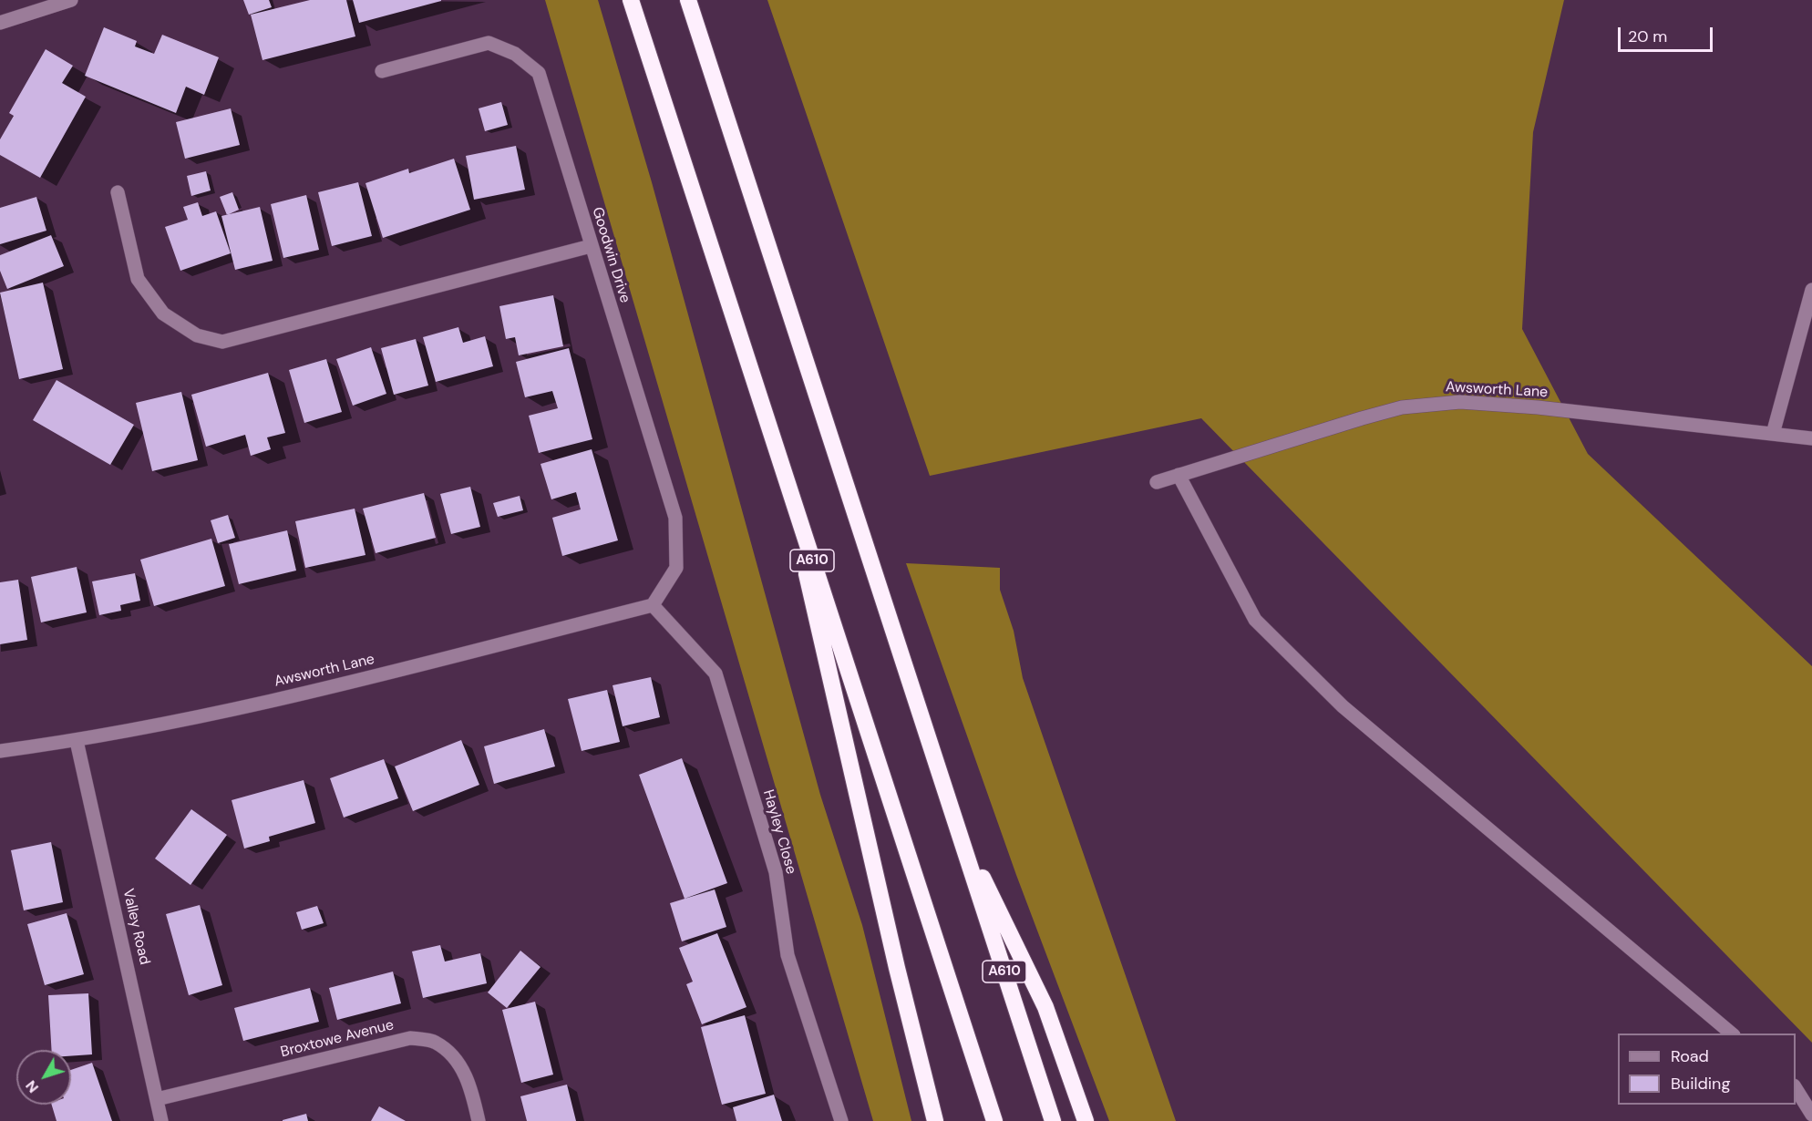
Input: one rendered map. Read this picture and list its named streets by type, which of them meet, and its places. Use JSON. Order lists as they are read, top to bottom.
{
  "streets": {
    "highway": ["A610"],
    "street": [
      "Goodwin Drive",
      "Awsworth Lane",
      "Hayley Close",
      "Valley Road",
      "Broxtowe Avenue"
    ]
  },
  "crossings": [
    ["Goodwin Drive", "Awsworth Lane"],
    ["Goodwin Drive", "Hayley Close"],
    ["Awsworth Lane", "Hayley Close"],
    ["Awsworth Lane", "Valley Road"],
    ["Valley Road", "Broxtowe Avenue"]
  ],
  "legend": ["Road", "Building"],
  "scale_bar": "20 m",
  "north": "bottom left"
}
